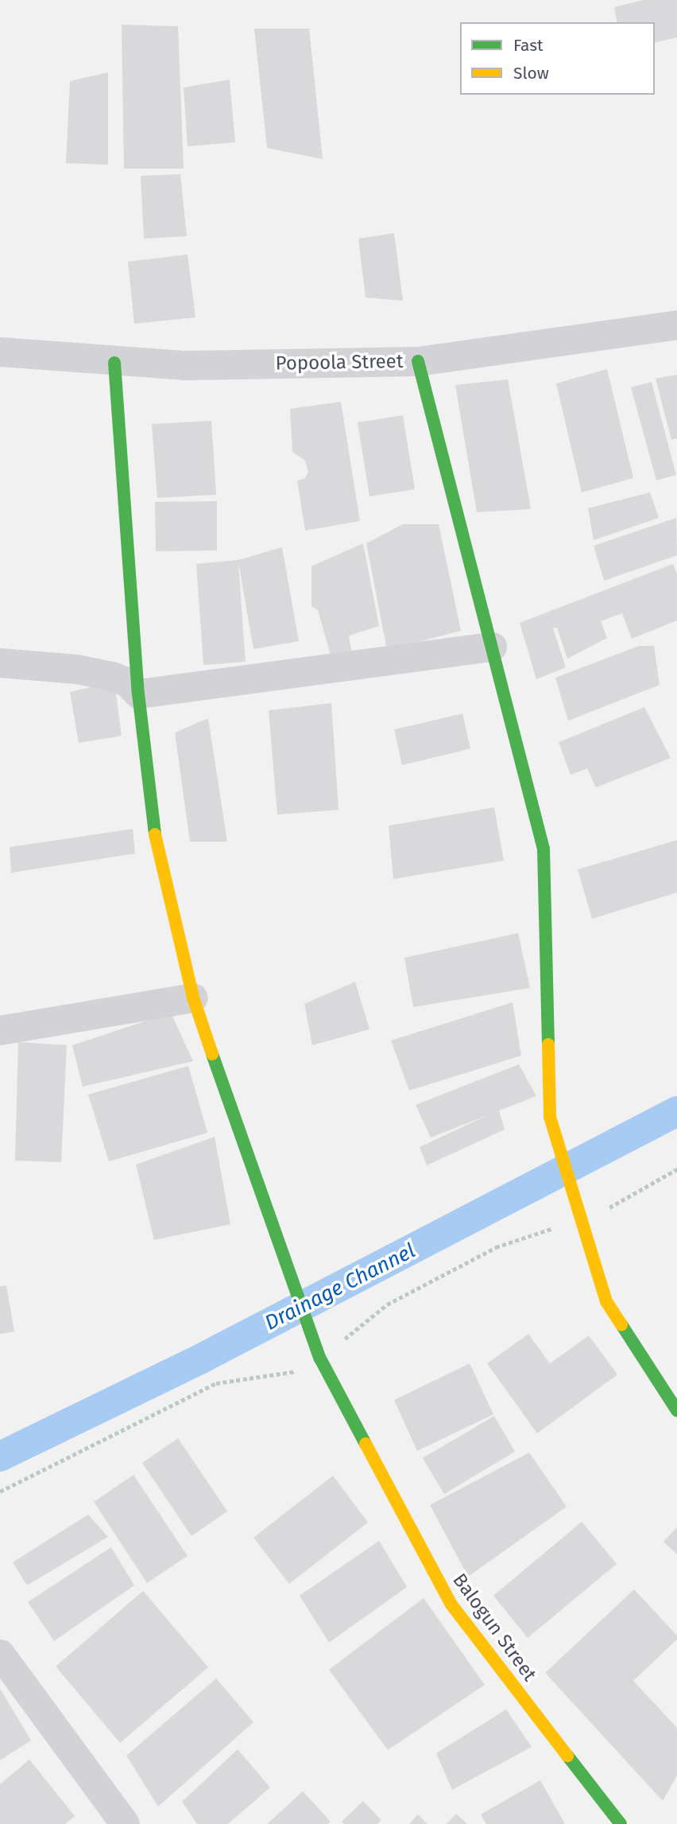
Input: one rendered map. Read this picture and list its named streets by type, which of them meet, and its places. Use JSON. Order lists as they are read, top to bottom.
{
  "streets": {
    "street": ["Popoola Street", "Balogun Street"]
  },
  "crossings": [
    ["Popoola Street", "Balogun Street"]
  ],
  "water": ["Drainage Channel"],
  "legend": ["Fast", "Slow"]
}
